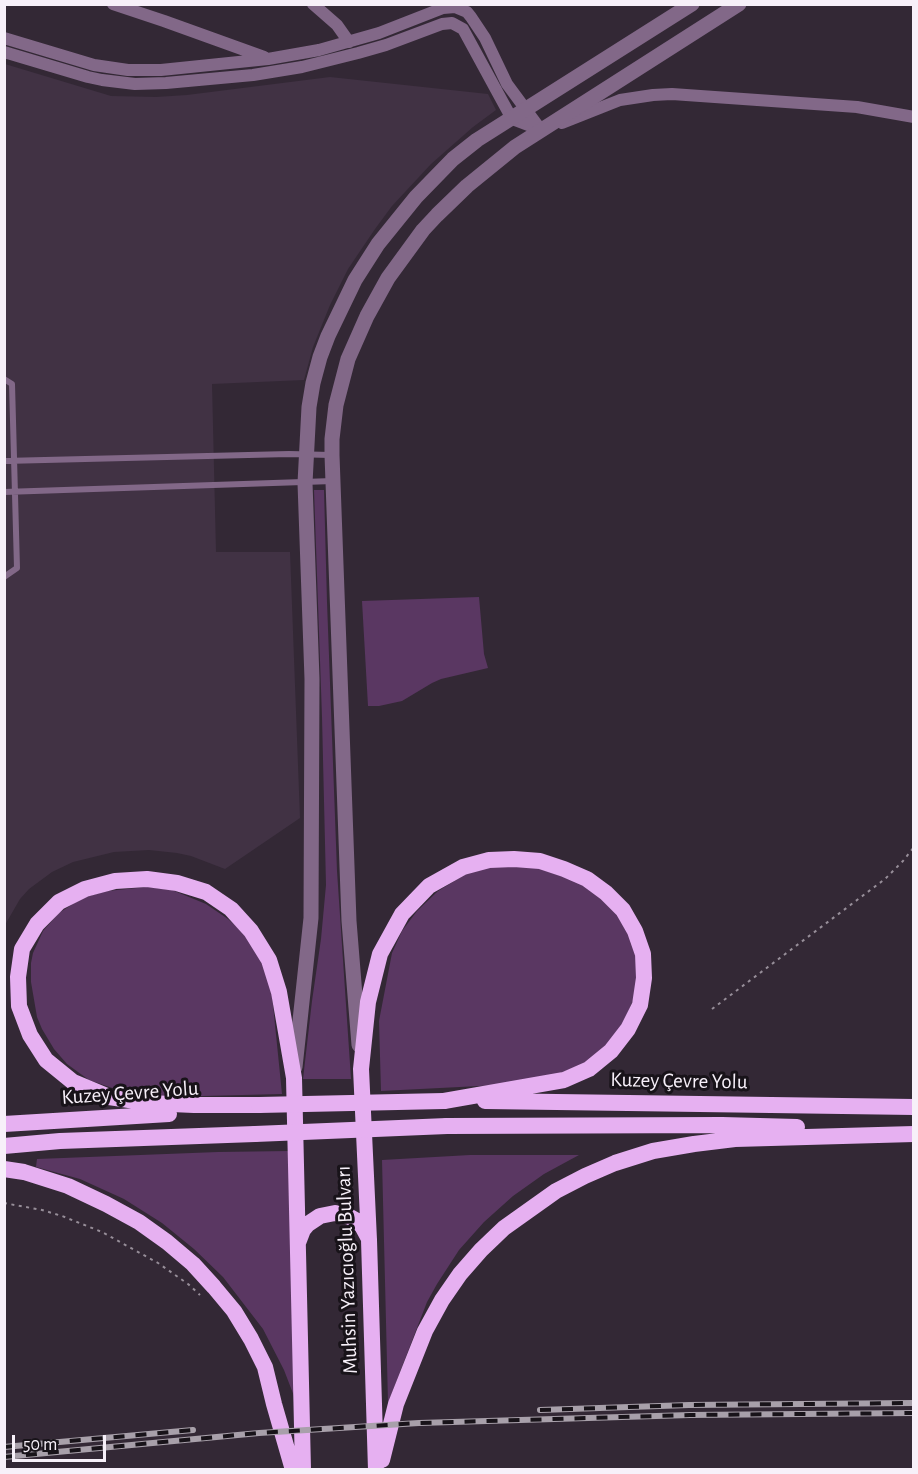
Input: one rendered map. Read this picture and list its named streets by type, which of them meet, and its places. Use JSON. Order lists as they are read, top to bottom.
{
  "streets": {
    "highway": ["Kuzey Çevre Yolu", "Muhsin Yazıcıoğlu Bulvarı"]
  },
  "crossings": [
    ["Kuzey Çevre Yolu", "Muhsin Yazıcıoğlu Bulvarı"]
  ],
  "scale_bar": "50 m"
}
